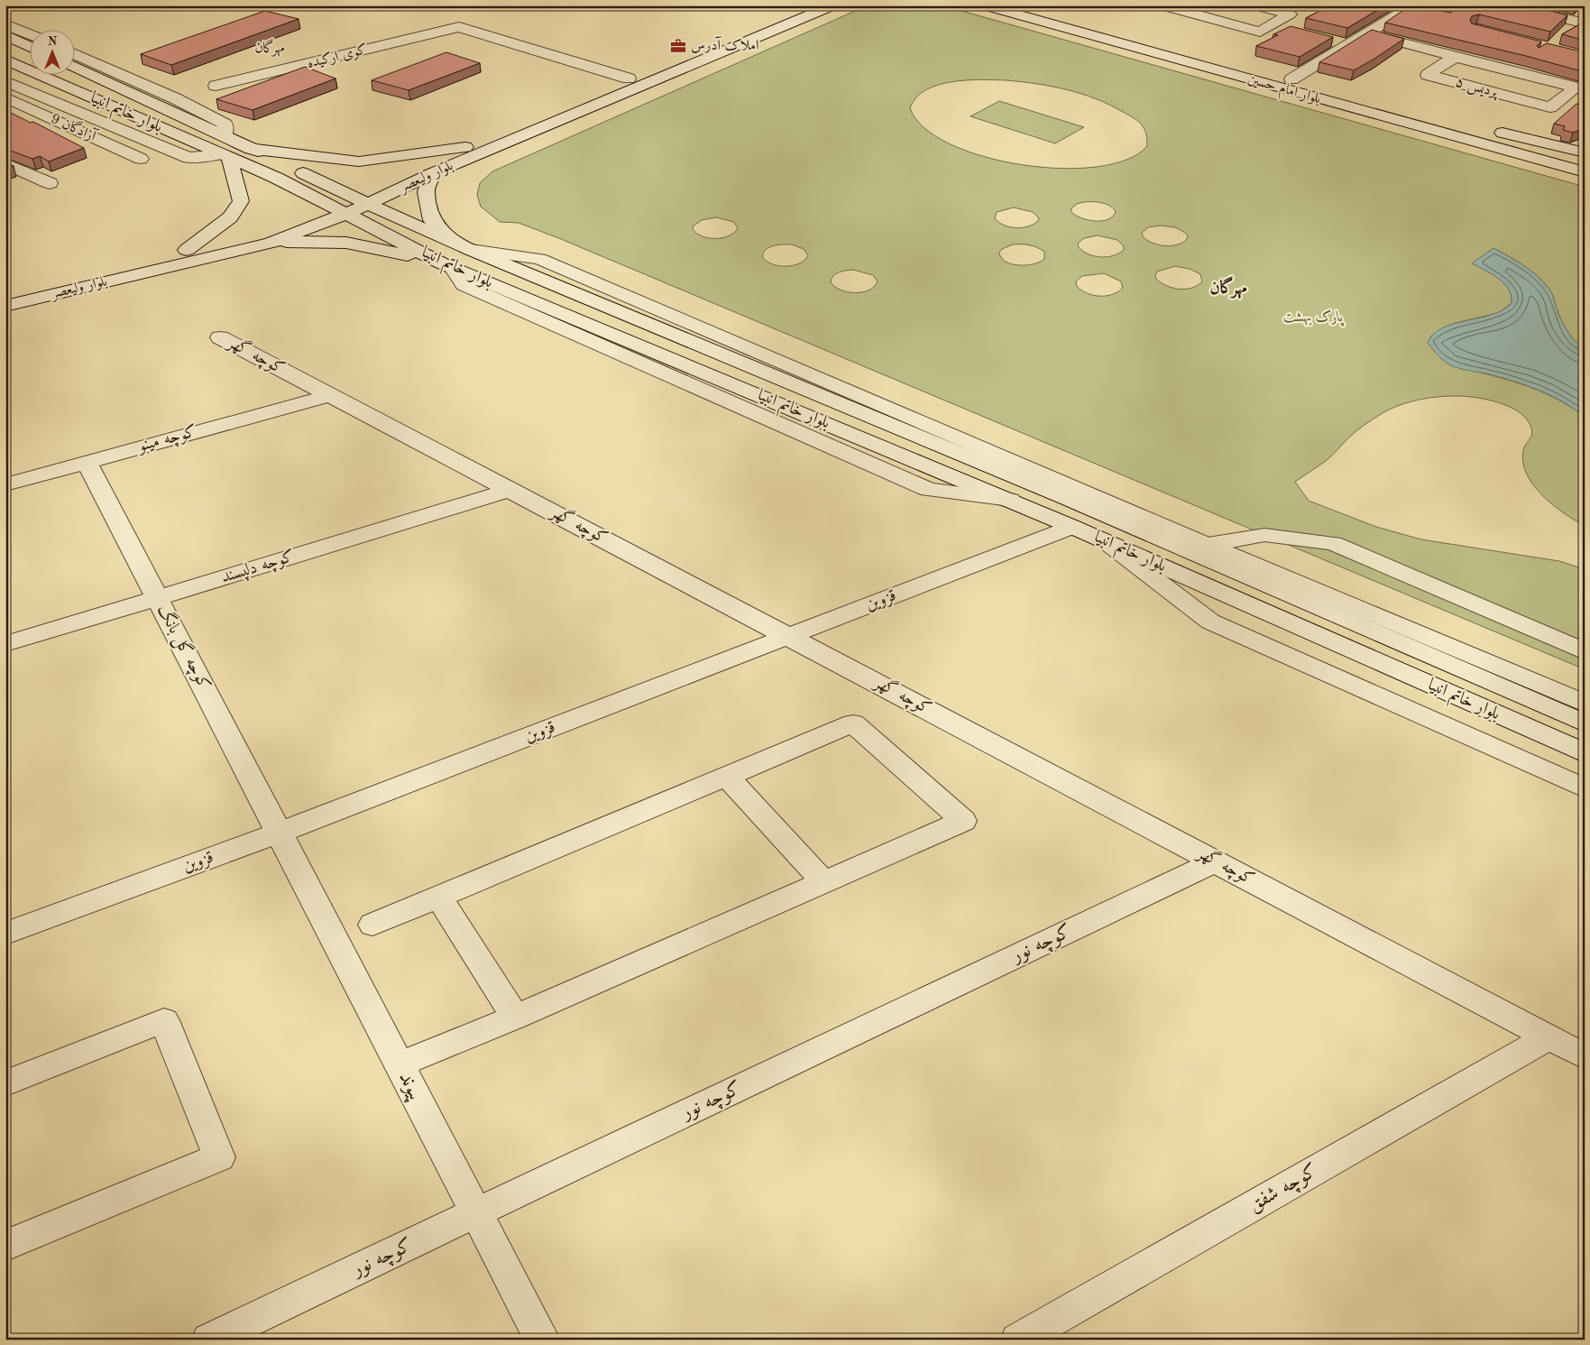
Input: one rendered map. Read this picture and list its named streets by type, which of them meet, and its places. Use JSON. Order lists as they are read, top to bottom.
{
  "streets": {
    "street": [
      "کوی ارکیده",
      "پردیس ۵",
      "بلوار امام حسین",
      "بلوار خاتم انبیا",
      "آزادگان 9",
      "بلوار ولیعصر",
      "کوچه گهر",
      "کوچه مینو",
      "کوچه دلپسند",
      "قزوین",
      "کوچه گل بانگ",
      "کوچه نور",
      "پیوند",
      "کوچه شفق"
    ]
  },
  "crossings": [
    ["کوی ارکیده", "بلوار ولیعصر"],
    ["بلوار خاتم انبیا", "بلوار ولیعصر"],
    ["بلوار خاتم انبیا", "قزوین"],
    ["کوچه گهر", "کوچه مینو"],
    ["کوچه گهر", "کوچه دلپسند"],
    ["کوچه گهر", "قزوین"],
    ["کوچه گهر", "کوچه نور"],
    ["کوچه گهر", "کوچه شفق"],
    ["کوچه مینو", "کوچه گل بانگ"],
    ["کوچه دلپسند", "کوچه گل بانگ"],
    ["قزوین", "کوچه گل بانگ"],
    ["قزوین", "پیوند"],
    ["کوچه گل بانگ", "پیوند"],
    ["کوچه نور", "پیوند"]
  ],
  "districts": ["مهرگان", "مهرگان"],
  "parks": ["پارک بهشت"],
  "places": {
    "office": ["املاک آدرس"]
  },
  "north": "top"
}
